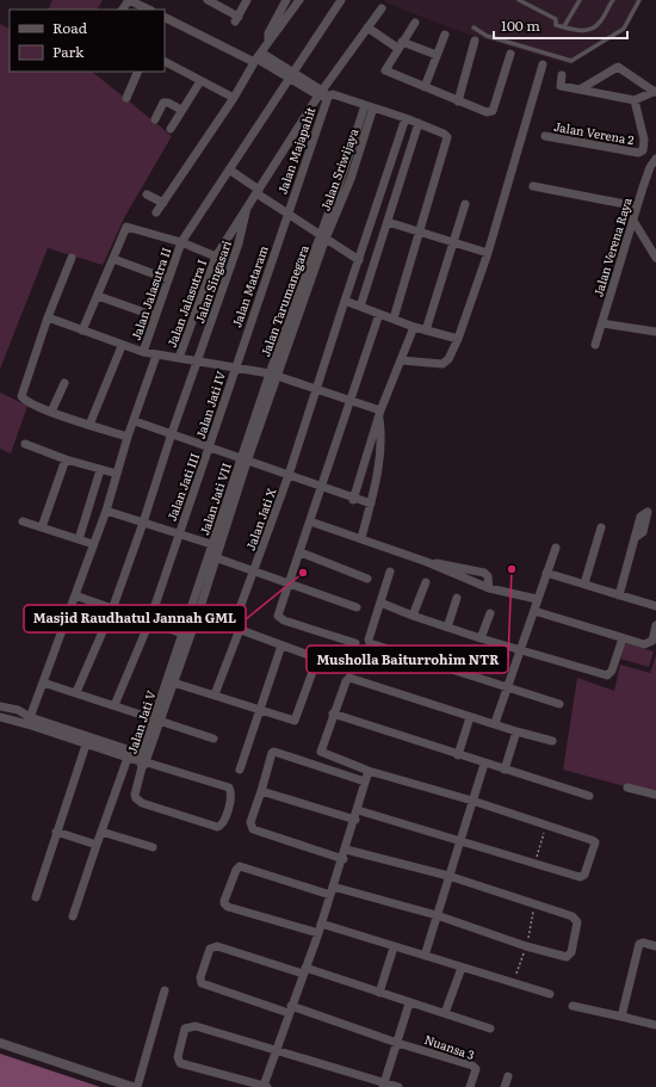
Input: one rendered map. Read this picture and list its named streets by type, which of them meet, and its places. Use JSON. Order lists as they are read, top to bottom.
{
  "streets": {
    "street": [
      "Jalan Verena 2",
      "Jalan Majapahit",
      "Jalan Sriwijaya",
      "Jalan Verena Raya",
      "Jalan Singasari",
      "Jalan Mataram",
      "Jalan Jalasutra II",
      "Jalan Tarumanegara",
      "Jalan Jalasutra I",
      "Jalan Jati IV",
      "Jalan Jati III",
      "Jalan Jati VII",
      "Jalan Jati X",
      "Jalan Jati V",
      "Nuansa 3"
    ]
  },
  "crossings": [
    ["Jalan Majapahit", "Jalan Mataram"],
    ["Jalan Majapahit", "Jalan Jalasutra I"],
    ["Jalan Sriwijaya", "Jalan Tarumanegara"],
    ["Jalan Singasari", "Jalan Jalasutra I"],
    ["Jalan Mataram", "Jalan Jati IV"],
    ["Jalan Tarumanegara", "Jalan Jati VII"],
    ["Jalan Jati IV", "Jalan Jati III"]
  ],
  "places": ["Musholla Baiturrohim NTR", "Masjid Raudhatul Jannah GML"],
  "legend": ["Road", "Park"],
  "scale_bar": "100 m"
}
